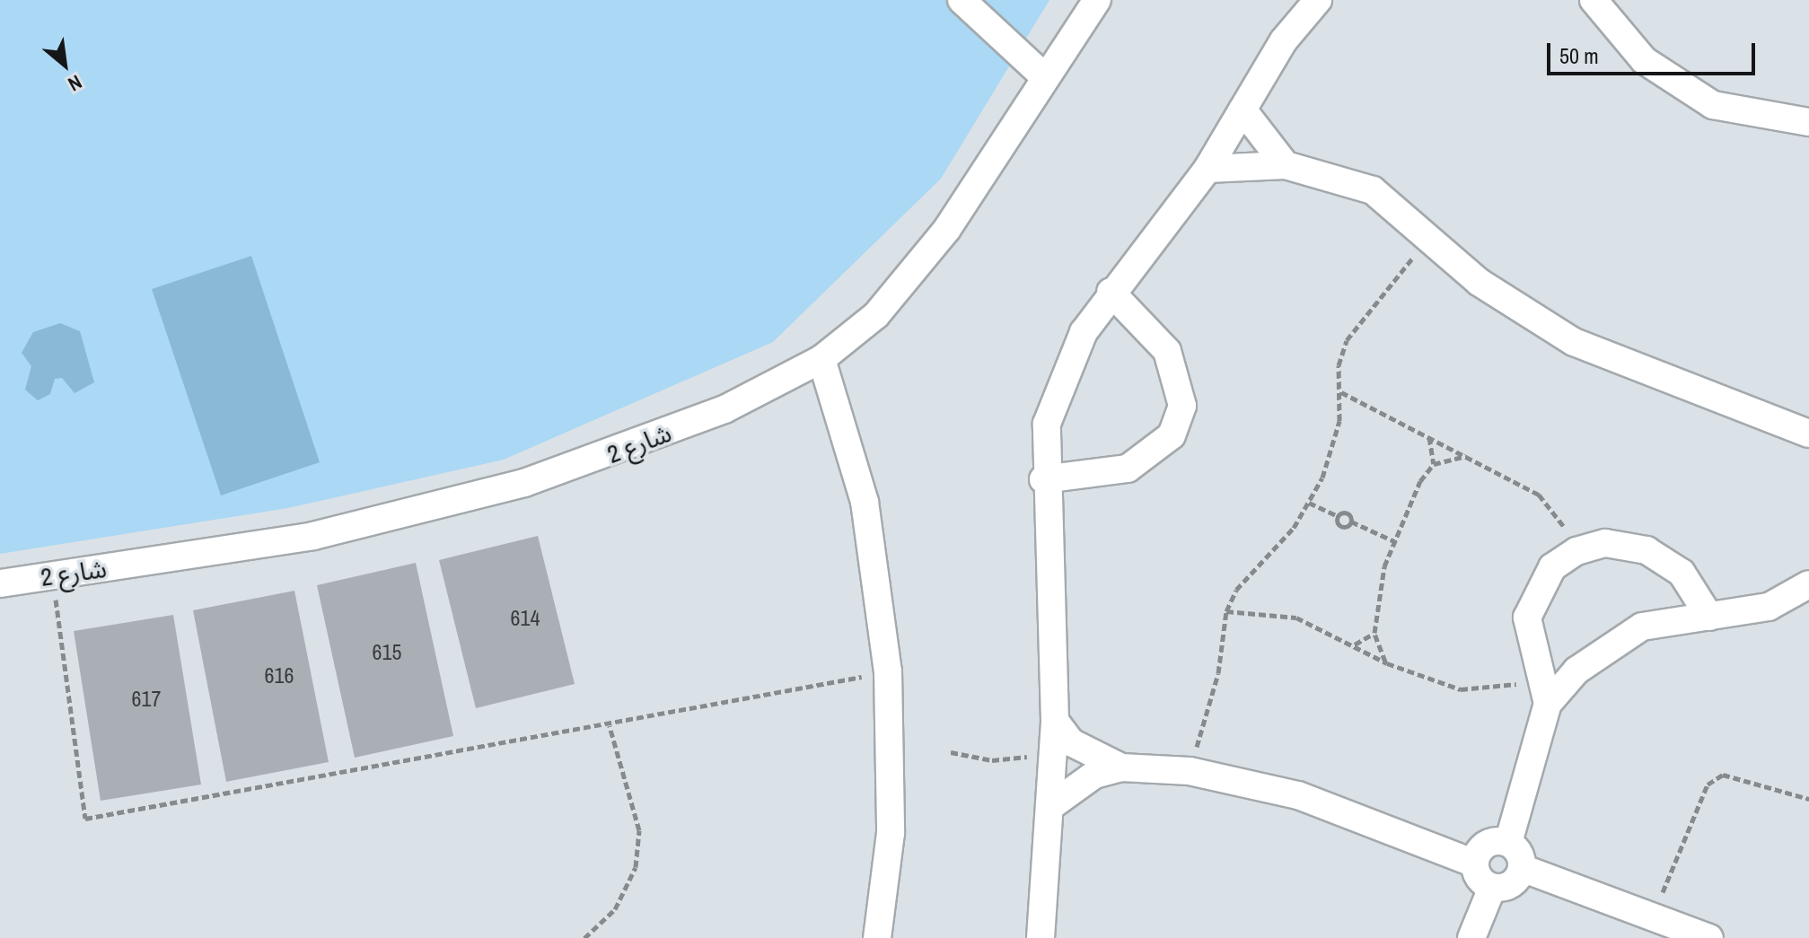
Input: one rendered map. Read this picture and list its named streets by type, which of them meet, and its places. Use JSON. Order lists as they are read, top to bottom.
{
  "streets": {
    "street": ["شارع 2"]
  },
  "house_numbers": [
    "614",
    "615",
    "616",
    "617"
  ],
  "scale_bar": "50 m",
  "north": "bottom right"
}
